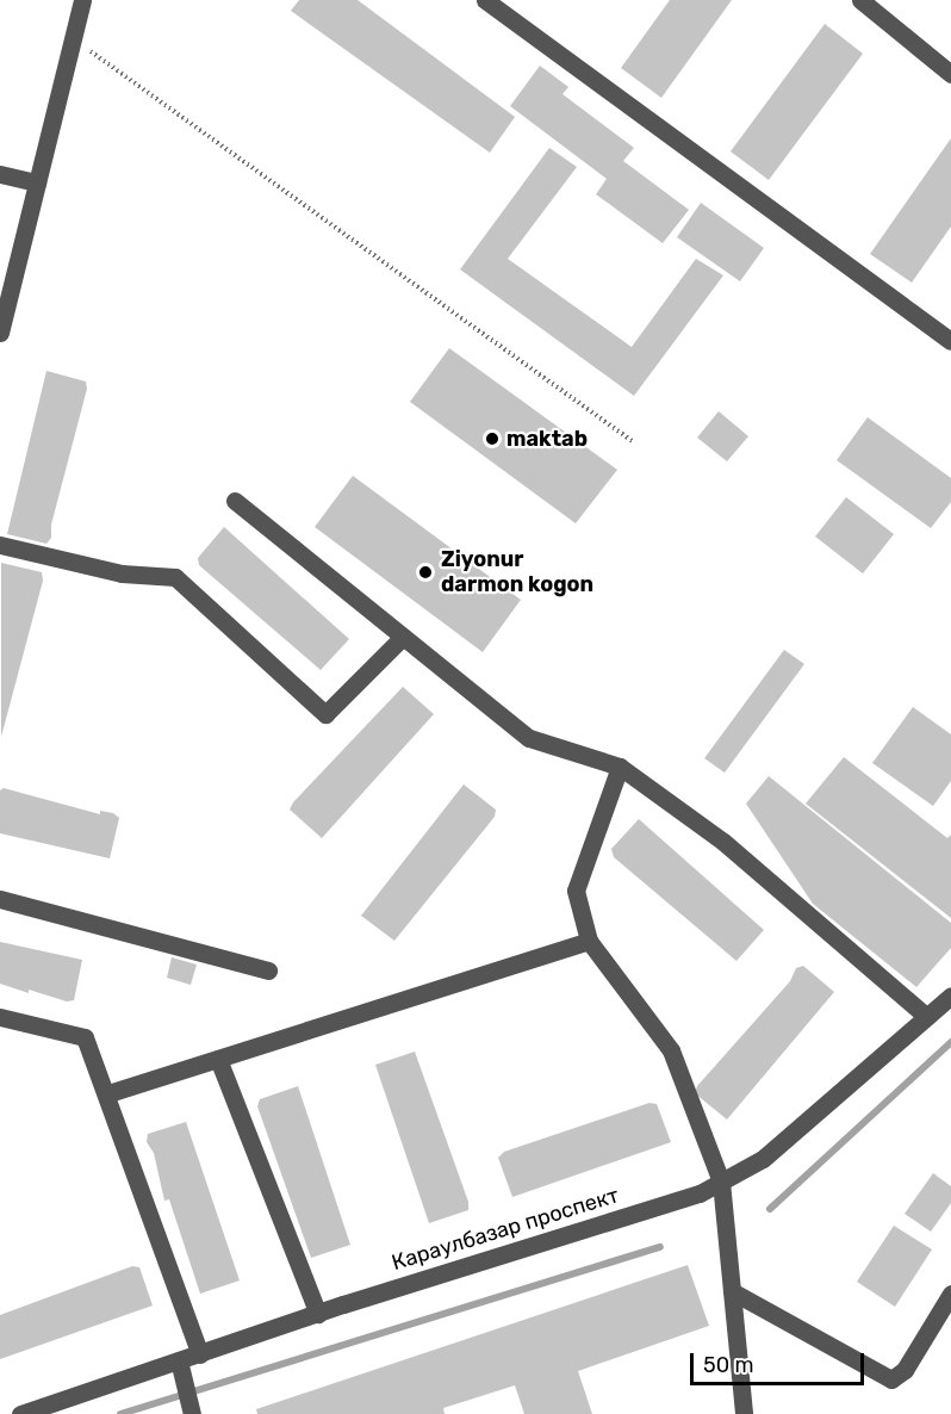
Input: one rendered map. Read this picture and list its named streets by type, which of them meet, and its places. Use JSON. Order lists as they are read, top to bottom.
{
  "streets": {
    "street": ["Караулбазар проспект"]
  },
  "places": ["maktab", "Ziyonur darmon kogon"],
  "scale_bar": "50 m"
}
